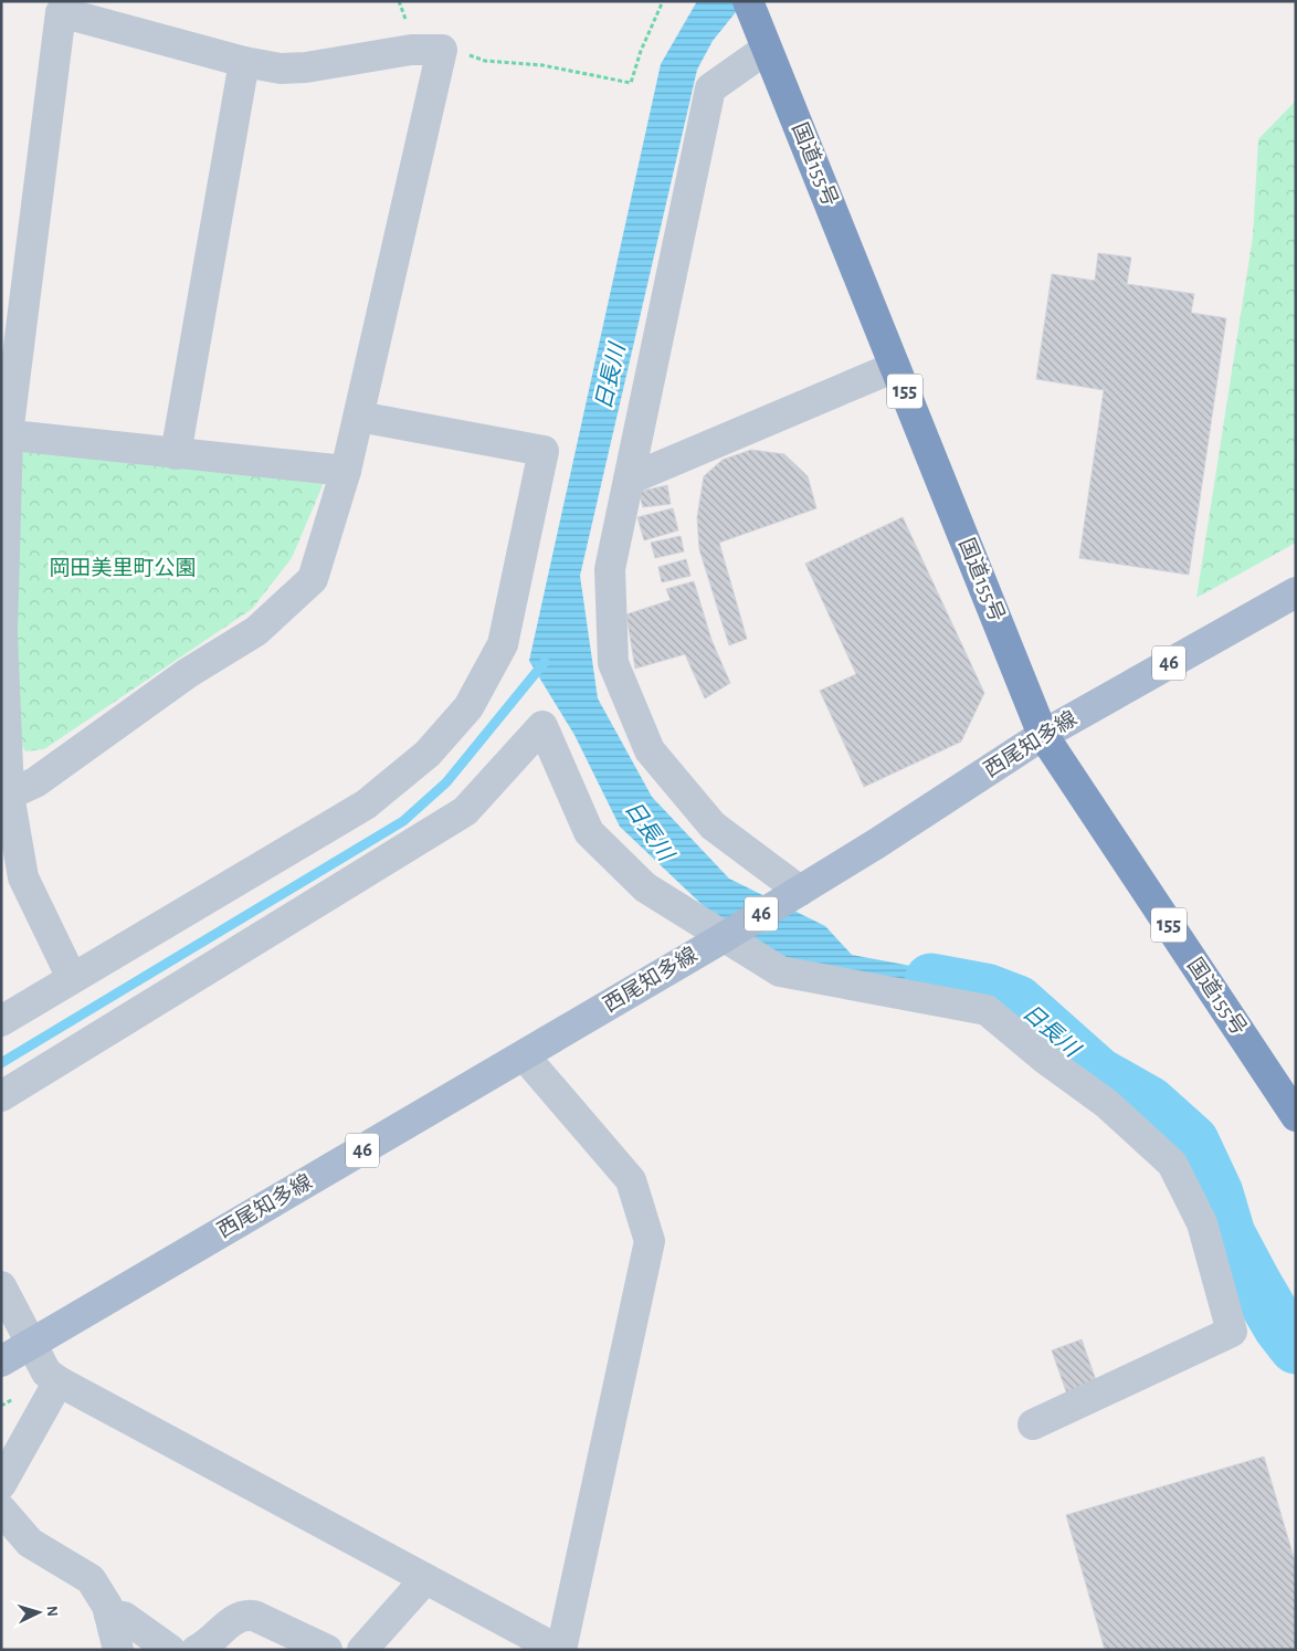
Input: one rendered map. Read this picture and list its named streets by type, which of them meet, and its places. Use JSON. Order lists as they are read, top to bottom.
{
  "streets": {
    "highway": ["国道155号", "155"],
    "main road": ["46", "西尾知多線"]
  },
  "crossings": [
    ["国道155号", "西尾知多線"]
  ],
  "water": ["日長川"],
  "parks": ["岡田美里町公園"],
  "north": "right"
}
